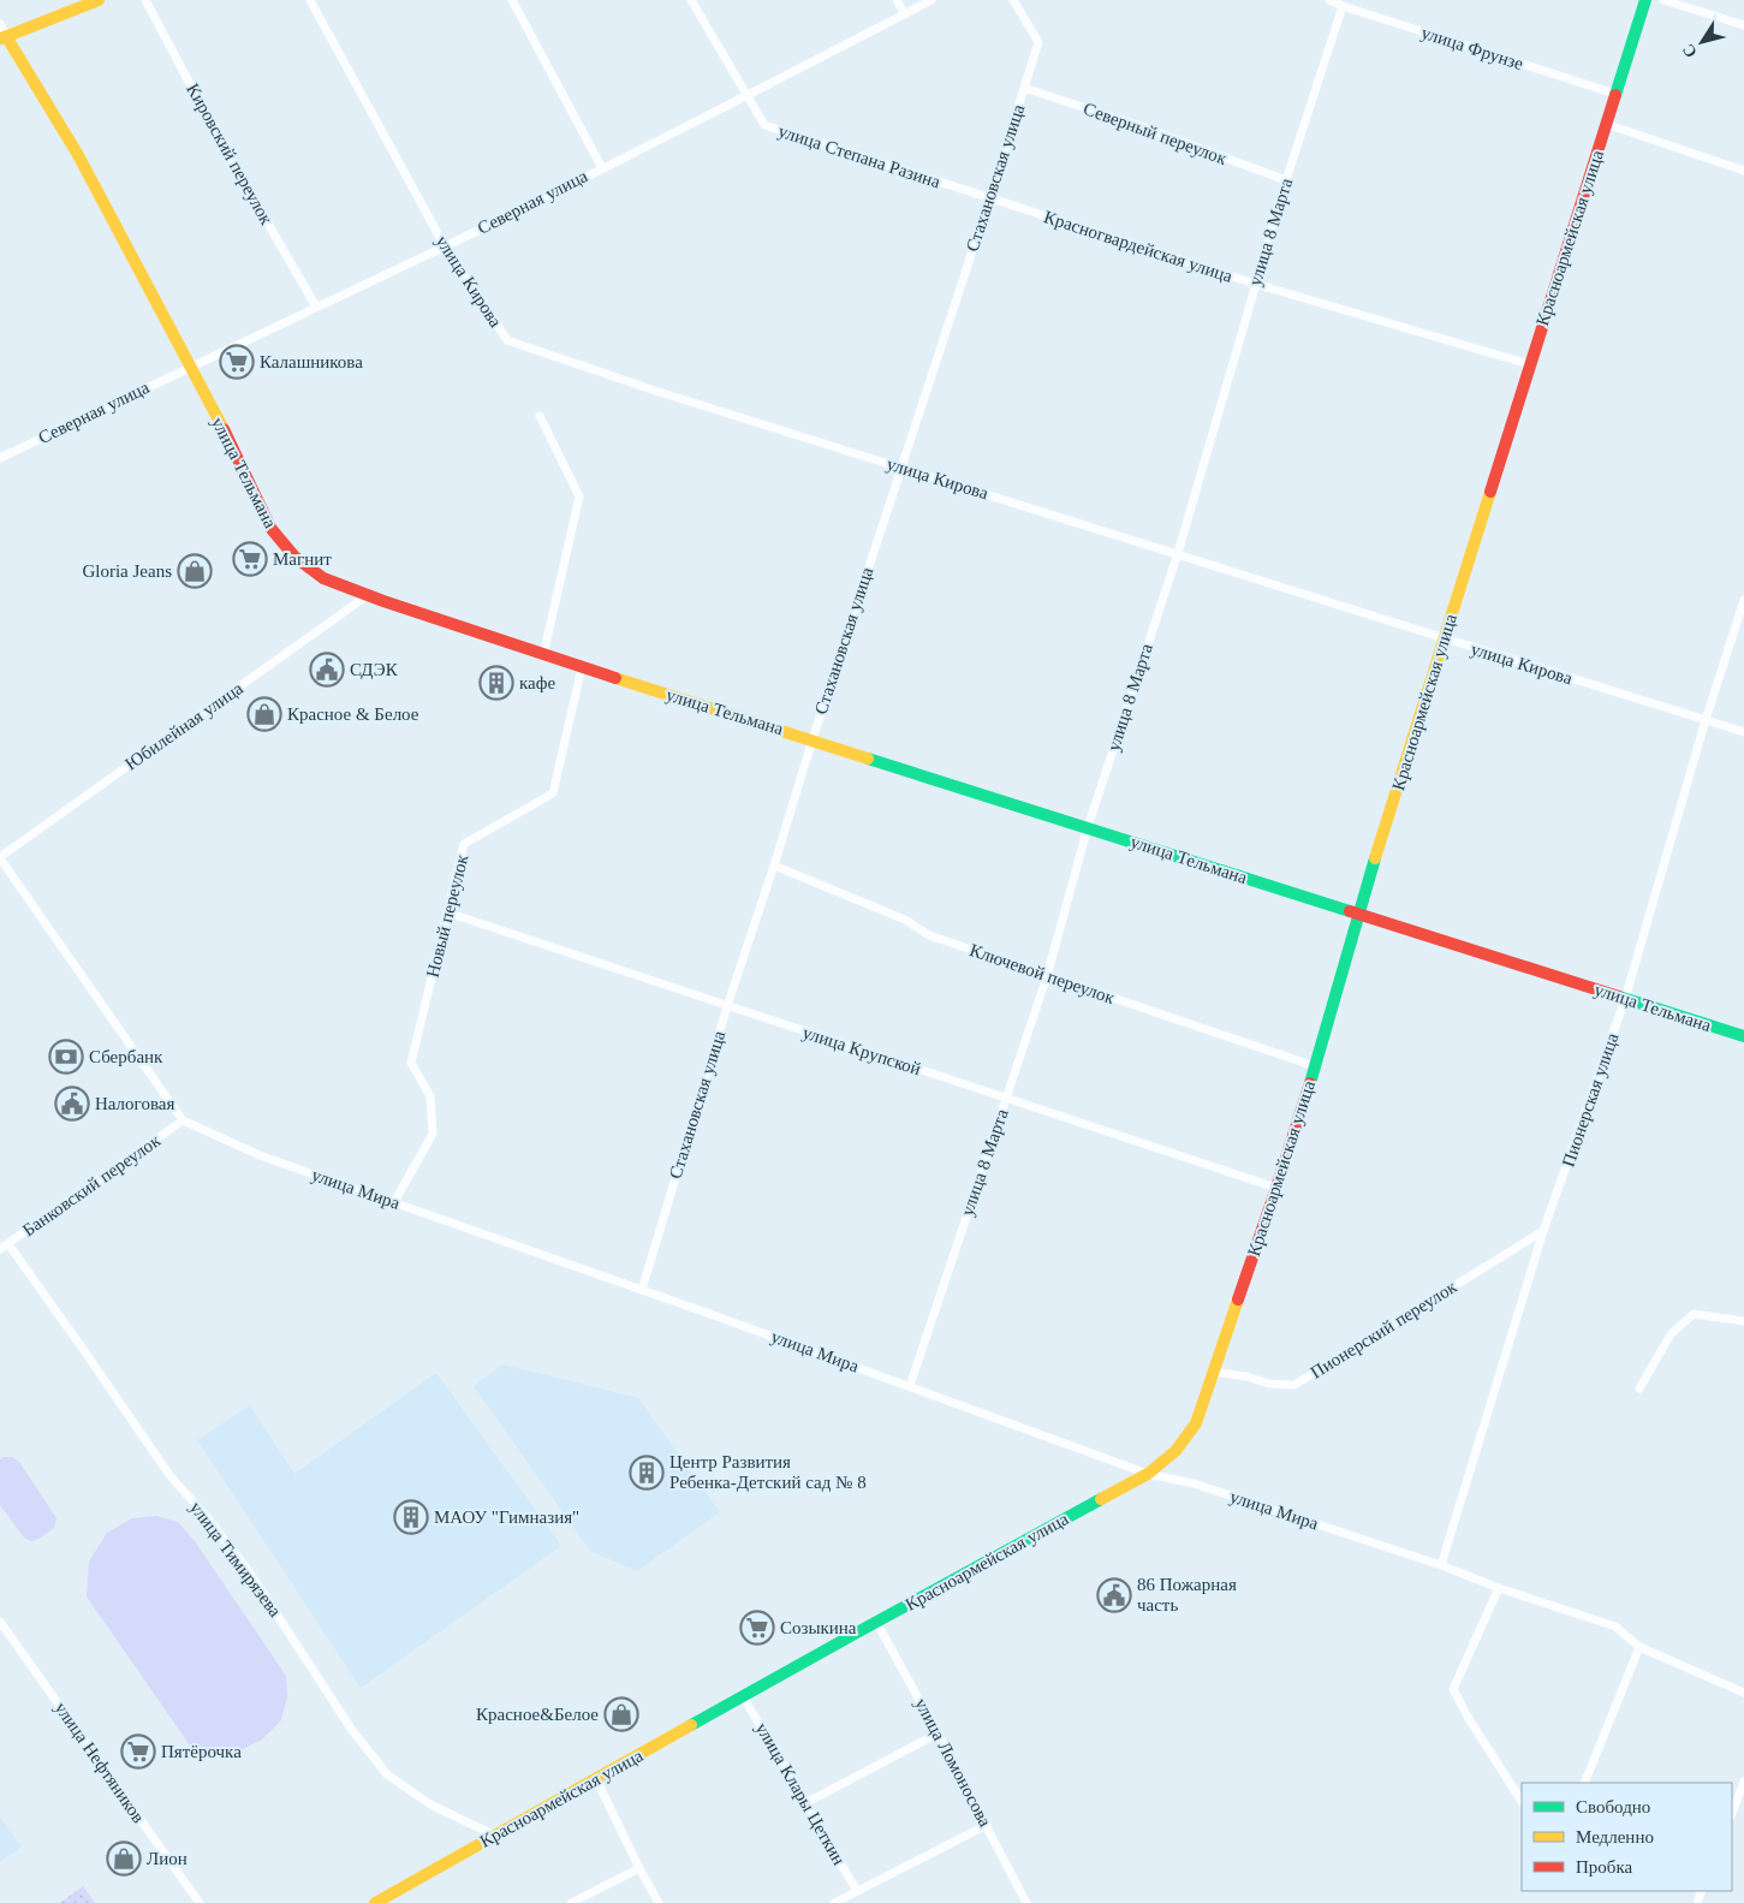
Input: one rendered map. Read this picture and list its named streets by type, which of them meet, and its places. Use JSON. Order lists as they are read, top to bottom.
{
  "streets": {
    "street": [
      "улица Фрунзе",
      "Северный переулок",
      "Кировский переулок",
      "улица Степана Разина",
      "Стахановская улица",
      "Северная улица",
      "улица 8 Марта",
      "Красноармейская улица",
      "Красногвардейская улица",
      "улица Кирова",
      "улица Тельмана",
      "Юбилейная улица",
      "Новый переулок",
      "Ключевой переулок",
      "улица Крупской",
      "Пионерская улица",
      "Банковский переулок",
      "улица Мира",
      "Пионерский переулок",
      "улица Тимирязева",
      "улица Нефтяников",
      "улица Ломоносова",
      "улица Клары Цеткин"
    ]
  },
  "crossings": [
    ["улица Фрунзе", "улица 8 Марта"],
    ["улица Фрунзе", "Красноармейская улица"],
    ["Северный переулок", "Стахановская улица"],
    ["Северный переулок", "улица 8 Марта"],
    ["Кировский переулок", "Северная улица"],
    ["улица Степана Разина", "Стахановская улица"],
    ["улица Степана Разина", "Северная улица"],
    ["улица Степана Разина", "Красногвардейская улица"],
    ["Стахановская улица", "Красногвардейская улица"],
    ["Стахановская улица", "улица Кирова"],
    ["Стахановская улица", "улица Тельмана"],
    ["Стахановская улица", "Ключевой переулок"],
    ["Стахановская улица", "улица Крупской"],
    ["Стахановская улица", "улица Мира"],
    ["Северная улица", "улица Кирова"],
    ["Северная улица", "улица Тельмана"],
    ["улица 8 Марта", "Красногвардейская улица"],
    ["улица 8 Марта", "улица Кирова"],
    ["улица 8 Марта", "улица Тельмана"],
    ["улица 8 Марта", "Ключевой переулок"],
    ["улица 8 Марта", "улица Крупской"],
    ["улица 8 Марта", "улица Мира"],
    ["Красноармейская улица", "Красногвардейская улица"],
    ["Красноармейская улица", "улица Кирова"],
    ["Красноармейская улица", "улица Тельмана"],
    ["Красноармейская улица", "Ключевой переулок"],
    ["Красноармейская улица", "улица Крупской"],
    ["Красноармейская улица", "улица Мира"],
    ["Красноармейская улица", "Пионерский переулок"],
    ["Красноармейская улица", "улица Тимирязева"],
    ["Красноармейская улица", "улица Ломоносова"],
    ["Красноармейская улица", "улица Клары Цеткин"],
    ["улица Кирова", "Пионерская улица"],
    ["улица Тельмана", "Юбилейная улица"],
    ["улица Тельмана", "Новый переулок"],
    ["улица Тельмана", "Пионерская улица"],
    ["Новый переулок", "улица Крупской"],
    ["Новый переулок", "улица Мира"],
    ["Пионерская улица", "улица Мира"],
    ["Пионерская улица", "Пионерский переулок"],
    ["Банковский переулок", "улица Мира"],
    ["Банковский переулок", "улица Тимирязева"]
  ],
  "places": {
    "supermarket": [
      "Калашникова",
      "Магнит",
      "Созыкина",
      "Пятёрочка"
    ],
    "shop": [
      "Gloria Jeans",
      "Красное & Белое",
      "Красное&Белое",
      "Лион"
    ],
    "public building": ["СДЭК", "Налоговая", "86 Пожарная часть"],
    "building": ["кафе", "Центр Развития Ребенка-Детский сад № 8", "МАОУ \"Гимназия\""],
    "bank": ["Сбербанк"]
  },
  "legend": ["Свободно", "Медленно", "Пробка"],
  "north": "bottom left"
}
